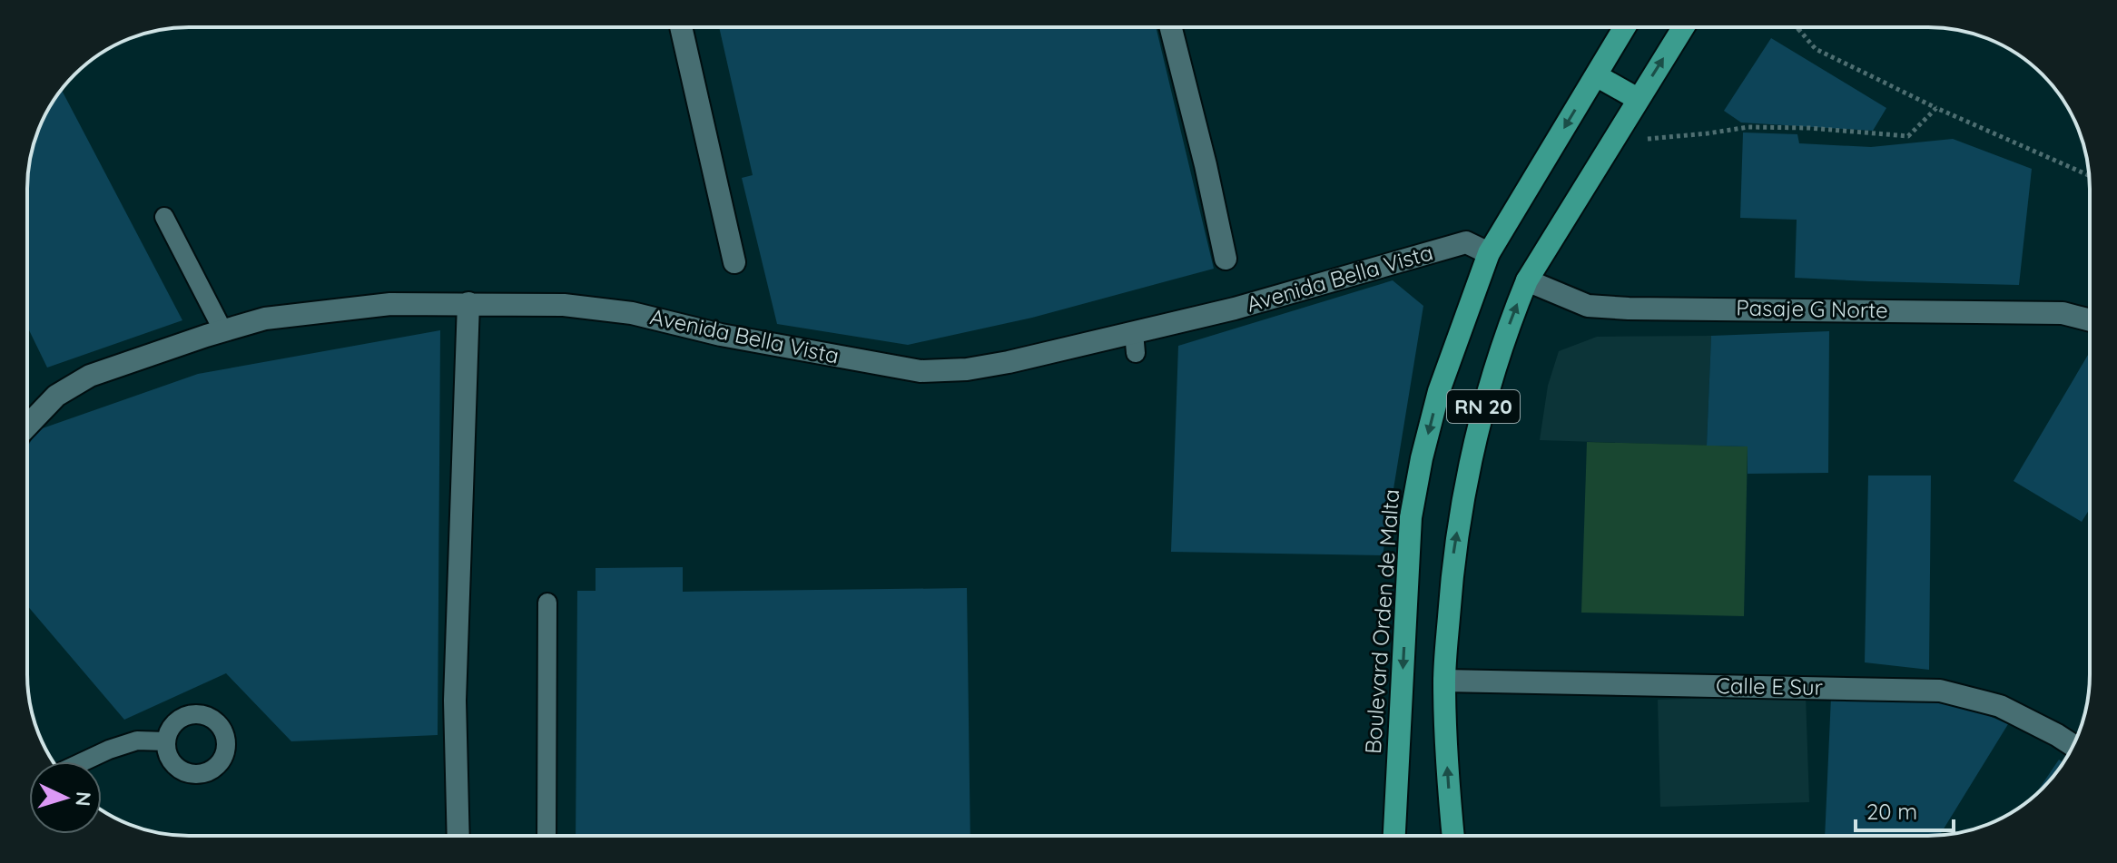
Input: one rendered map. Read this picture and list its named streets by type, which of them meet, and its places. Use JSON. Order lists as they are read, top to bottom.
{
  "streets": {
    "highway": ["RN 20", "Boulevard Orden de Malta"],
    "street": ["Avenida Bella Vista", "Pasaje G Norte", "Calle E Sur"]
  },
  "crossings": [
    ["Avenida Bella Vista", "Boulevard Orden de Malta"],
    ["Pasaje G Norte", "RN 20"],
    ["RN 20", "Calle E Sur"]
  ],
  "scale_bar": "20 m",
  "north": "right"
}
